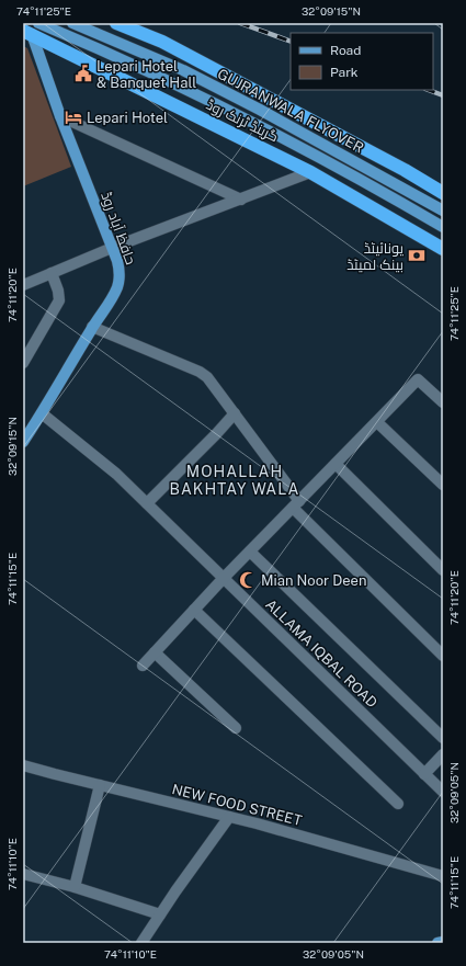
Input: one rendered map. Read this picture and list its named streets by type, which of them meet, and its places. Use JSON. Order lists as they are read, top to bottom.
{
  "streets": {
    "highway": ["گرینڈ ٹرنک روڈ"],
    "main road": ["GUJRANWALA FLYOVER", "حافظ آباد روڈ"],
    "street": ["ALLAMA IQBAL ROAD", "NEW FOOD STREET"]
  },
  "crossings": [
    ["GUJRANWALA FLYOVER", "گرینڈ ٹرنک روڈ"],
    ["GUJRANWALA FLYOVER", "حافظ آباد روڈ"],
    ["گرینڈ ٹرنک روڈ", "حافظ آباد روڈ"],
    ["حافظ آباد روڈ", "ALLAMA IQBAL ROAD"]
  ],
  "districts": ["MOHALLAH BAKHTAY WALA"],
  "places": {
    "public building": ["Lepari Hotel & Banquet Hall"],
    "hotel": ["Lepari Hotel"],
    "bank": ["یونائیٹڈ بینک لمیٹڈ"],
    "mosque": ["Mian Noor Deen"]
  },
  "legend": ["Road", "Park"],
  "coordinates": [
    "74°11'25\"E",
    "32°09'15\"N",
    "74°11'20\"E",
    "74°11'15\"E",
    "32°09'05\"N",
    "74°11'10\"E"
  ]
}
